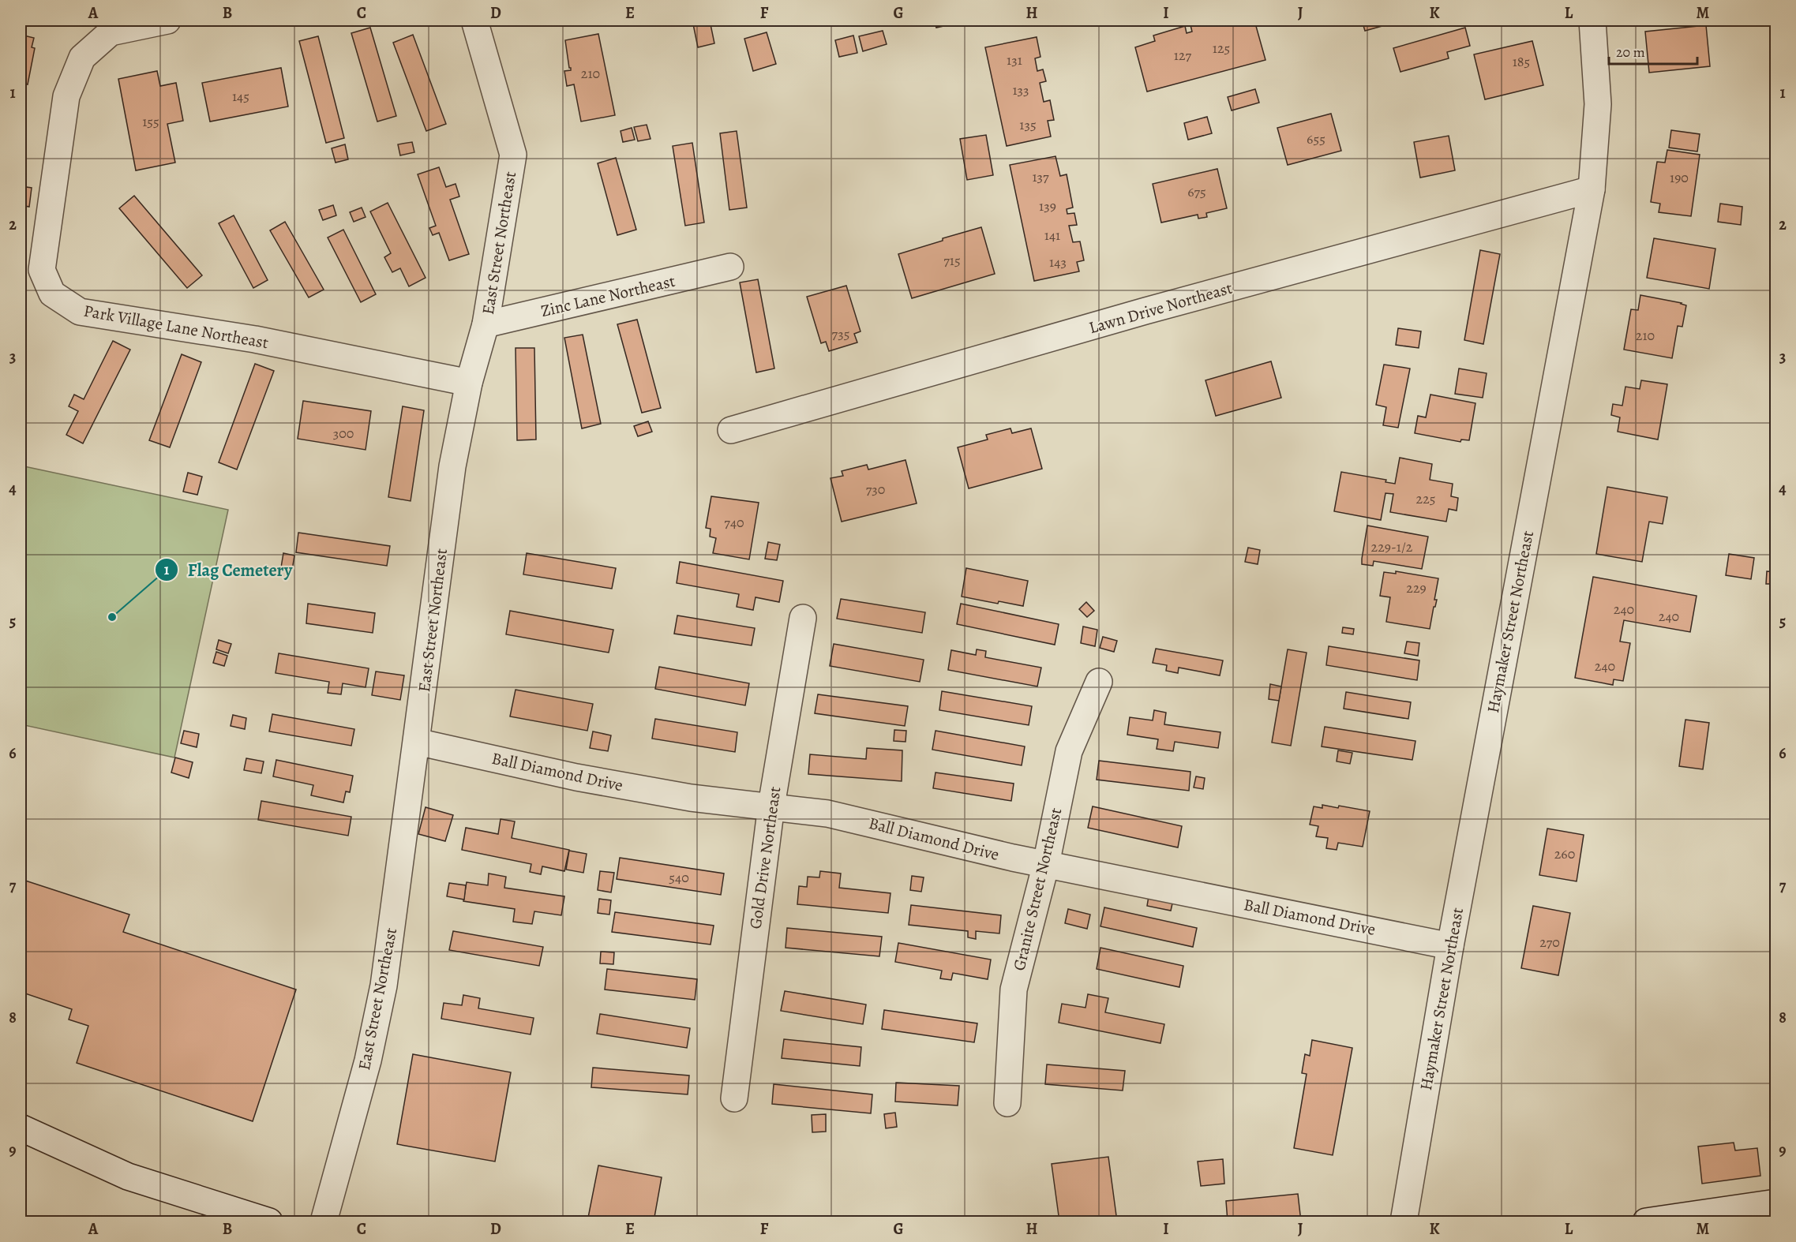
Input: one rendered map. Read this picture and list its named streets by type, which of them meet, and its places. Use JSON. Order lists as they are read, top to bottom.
{
  "streets": {
    "street": [
      "East Street Northeast",
      "Zinc Lane Northeast",
      "Lawn Drive Northeast",
      "Park Village Lane Northeast",
      "Haymaker Street Northeast",
      "Ball Diamond Drive",
      "Gold Drive Northeast",
      "Granite Street Northeast"
    ]
  },
  "crossings": [
    ["East Street Northeast", "Zinc Lane Northeast"],
    ["East Street Northeast", "Park Village Lane Northeast"],
    ["East Street Northeast", "Ball Diamond Drive"],
    ["Lawn Drive Northeast", "Haymaker Street Northeast"],
    ["Haymaker Street Northeast", "Ball Diamond Drive"],
    ["Ball Diamond Drive", "Gold Drive Northeast"],
    ["Ball Diamond Drive", "Granite Street Northeast"]
  ],
  "places": ["Flag Cemetery"],
  "house_numbers": [
    "125",
    "127",
    "131",
    "185",
    "210",
    "133",
    "145",
    "155",
    "135",
    "655",
    "137",
    "190",
    "675",
    "139",
    "141",
    "715",
    "143",
    "735",
    "210",
    "300",
    "730",
    "225",
    "740",
    "229-1/2",
    "229",
    "240",
    "240",
    "240",
    "260",
    "540",
    "270"
  ],
  "scale_bar": "20 m",
  "grid": {
    "columns": [
      "A",
      "B",
      "C",
      "D",
      "E",
      "F",
      "G",
      "H",
      "I",
      "J",
      "K",
      "L",
      "M"
    ],
    "rows": [
      "1",
      "2",
      "3",
      "4",
      "5",
      "6",
      "7",
      "8",
      "9"
    ]
  }
}
